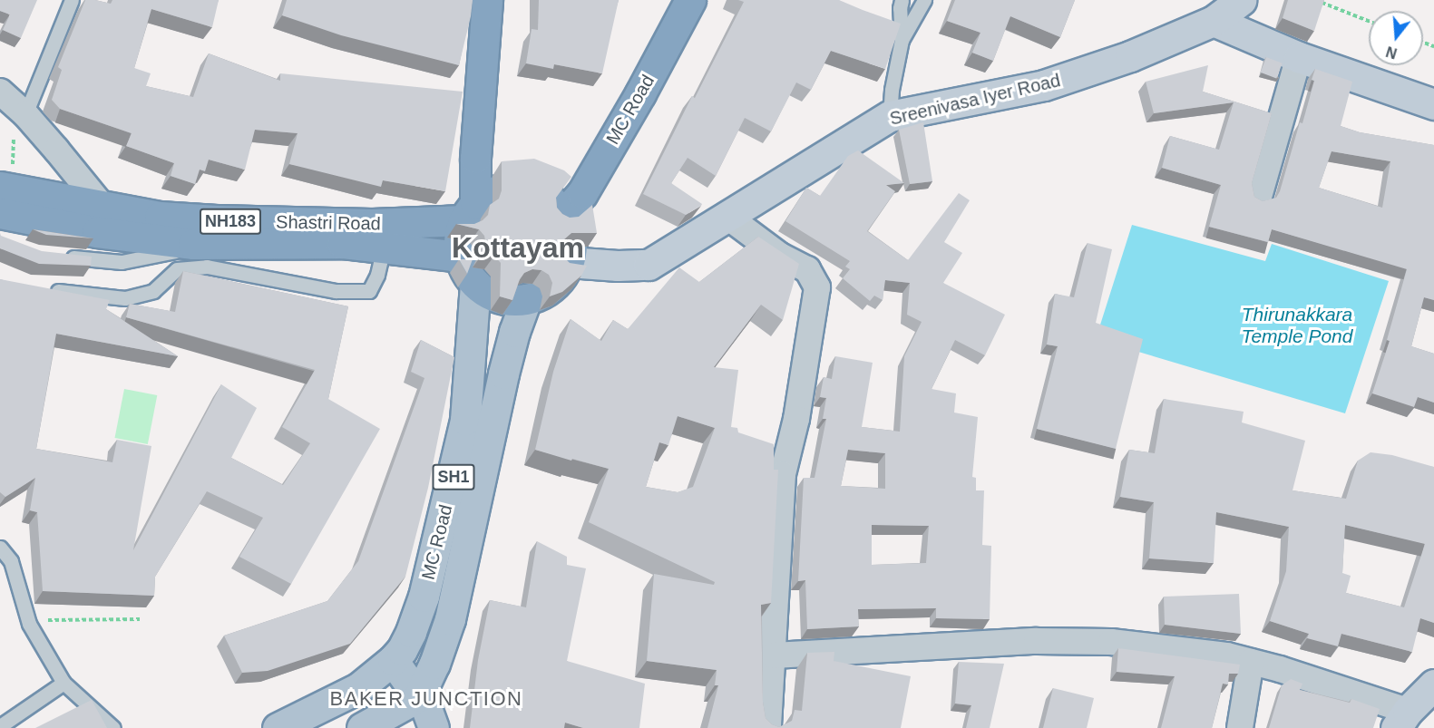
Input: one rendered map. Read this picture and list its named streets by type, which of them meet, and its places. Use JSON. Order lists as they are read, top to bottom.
{
  "streets": {
    "highway": ["MC Road", "NH183", "Shastri Road"],
    "main road": ["Sreenivasa Iyer Road", "SH1"]
  },
  "crossings": [
    ["Sreenivasa Iyer Road", "MC Road"],
    ["Sreenivasa Iyer Road", "NH183"],
    ["Sreenivasa Iyer Road", "Shastri Road"],
    ["MC Road", "NH183"],
    ["MC Road", "Shastri Road"],
    ["NH183", "Shastri Road"]
  ],
  "districts": ["Kottayam", "BAKER JUNCTION"],
  "water": ["Thirunakkara Temple Pond"],
  "north": "bottom"
}
